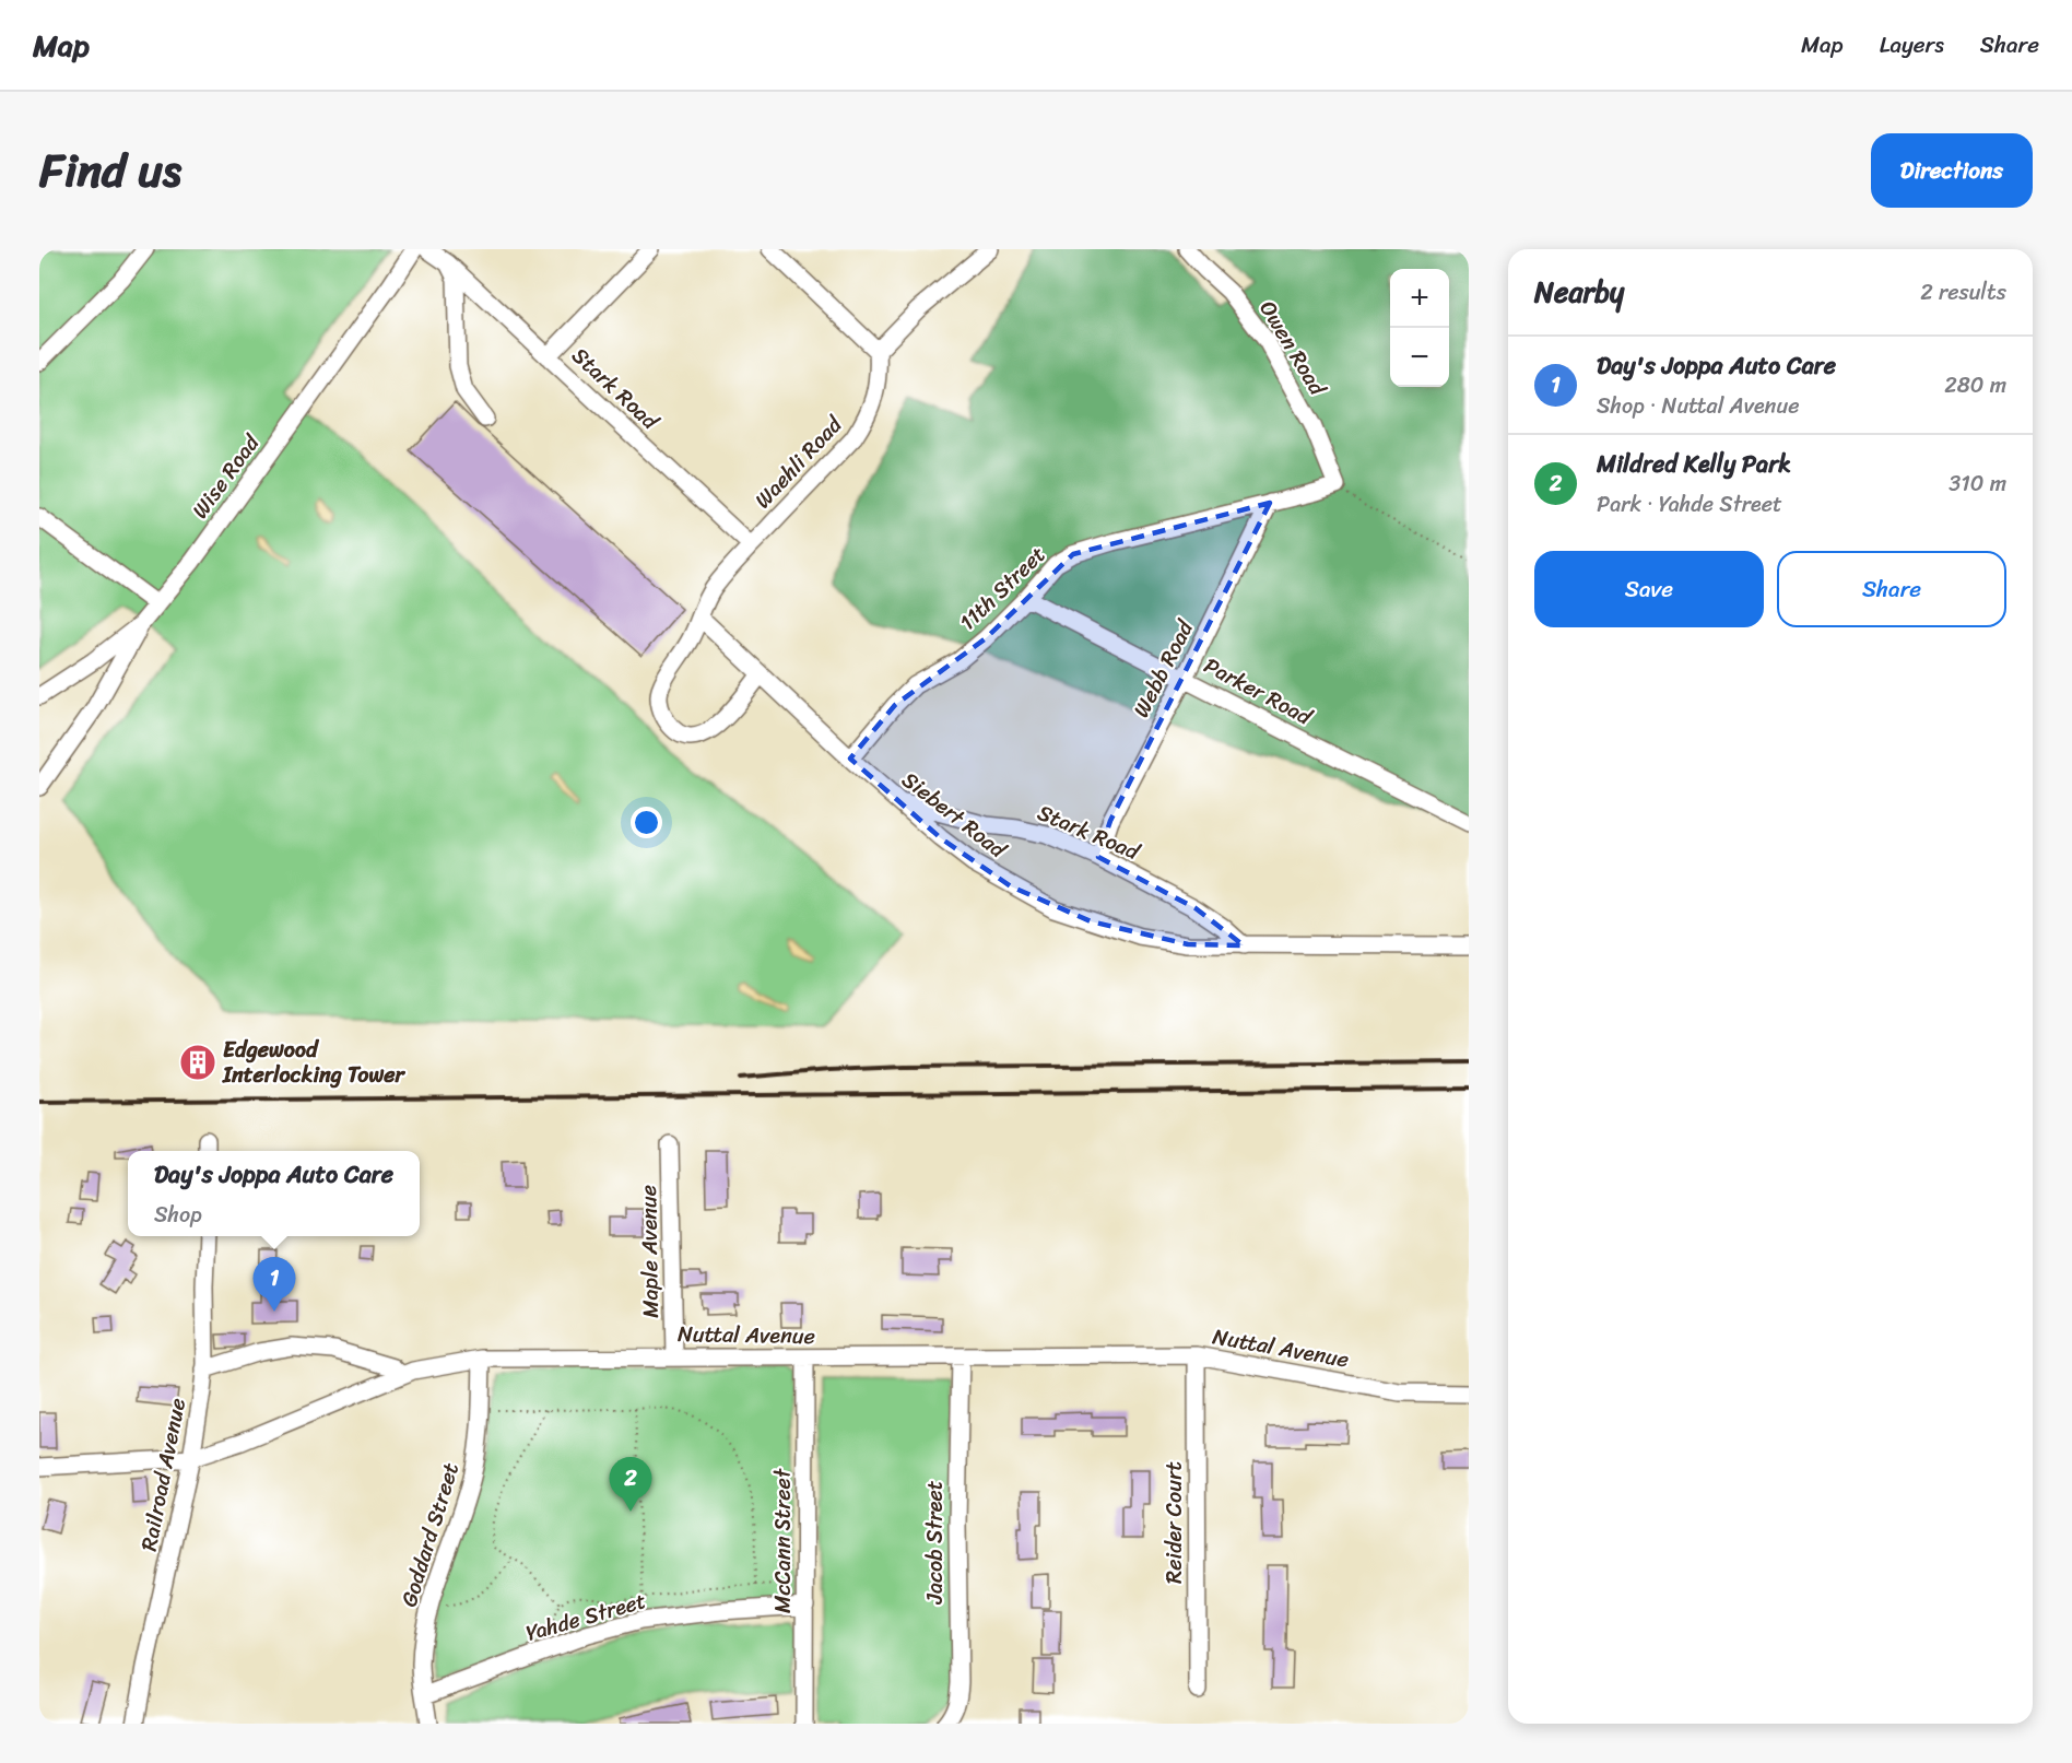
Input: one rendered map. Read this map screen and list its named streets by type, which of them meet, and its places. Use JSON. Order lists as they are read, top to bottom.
{
  "streets": {
    "street": [
      "Owen Road",
      "Stark Road",
      "Waehli Road",
      "Wise Road",
      "11th Street",
      "Webb Road",
      "Parker Road",
      "Siebert Road",
      "Maple Avenue",
      "Nuttal Avenue",
      "Railroad Avenue",
      "Reider Court",
      "Goddard Street",
      "McCann Street",
      "Jacob Street",
      "Yahde Street"
    ]
  },
  "crossings": [
    ["Owen Road", "11th Street"],
    ["Stark Road", "Waehli Road"],
    ["Stark Road", "Webb Road"],
    ["Stark Road", "Siebert Road"],
    ["Waehli Road", "Siebert Road"],
    ["11th Street", "Webb Road"],
    ["11th Street", "Parker Road"],
    ["11th Street", "Siebert Road"],
    ["Webb Road", "Parker Road"],
    ["Maple Avenue", "Nuttal Avenue"],
    ["Nuttal Avenue", "Railroad Avenue"],
    ["Nuttal Avenue", "Reider Court"],
    ["Nuttal Avenue", "Goddard Street"],
    ["Nuttal Avenue", "McCann Street"],
    ["Nuttal Avenue", "Jacob Street"],
    ["Goddard Street", "Yahde Street"],
    ["McCann Street", "Yahde Street"]
  ],
  "places": {
    "building": ["Edgewood Interlocking Tower"]
  },
  "page": {
    "header": "Map",
    "nav": ["Map", "Layers", "Share"],
    "title": "Find us",
    "buttons": [
      "Directions",
      ["Save", "Share"]
    ],
    "heading": ["Nearby", "2 results"],
    "map_buttons": ["+", "−"],
    "list": [
      {
        "mark": "1",
        "name": "Day's Joppa Auto Care",
        "note": "Shop · Nuttal Avenue",
        "value": "280 m"
      },
      {
        "mark": "2",
        "name": "Mildred Kelly Park",
        "note": "Park · Yahde Street",
        "value": "310 m"
      }
    ],
    "popup": ["Day's Joppa Auto Care", "Shop"],
    "pins": ["1", "2"]
  }
}
